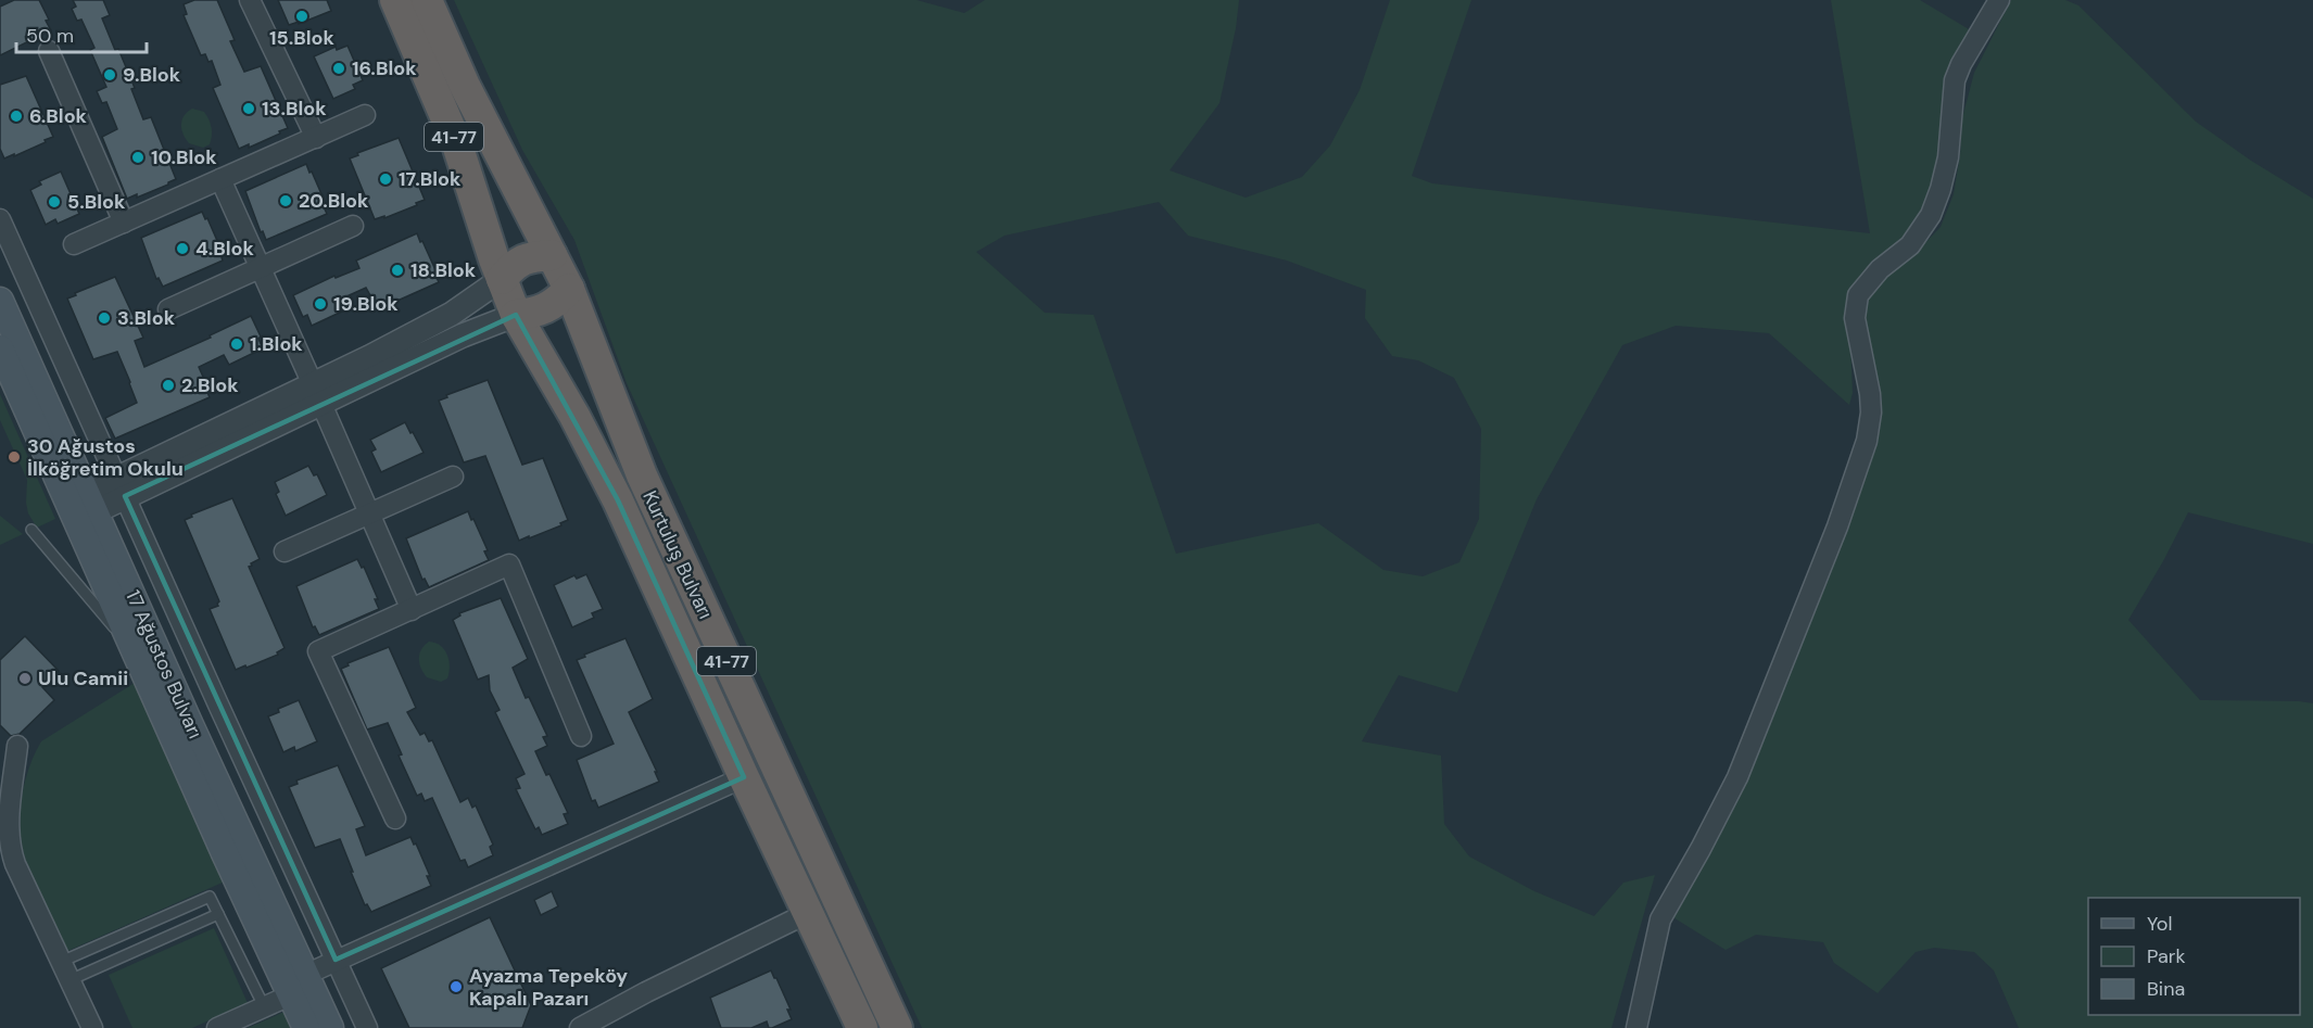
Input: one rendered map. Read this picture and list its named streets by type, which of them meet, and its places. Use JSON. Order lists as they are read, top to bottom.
{
  "streets": {
    "highway": ["41-77", "Kurtuluş Bulvarı"],
    "main road": ["17 Ağustos Bulvarı"]
  },
  "crossings": [
    ["41-77", "Kurtuluş Bulvarı"]
  ],
  "places": [
    "15.Blok",
    "16.Blok",
    "9.Blok",
    "13.Blok",
    "6.Blok",
    "10.Blok",
    "17.Blok",
    "20.Blok",
    "5.Blok",
    "4.Blok",
    "18.Blok",
    "19.Blok",
    "3.Blok",
    "1.Blok",
    "2.Blok",
    "30 Ağustos İlköğretim Okulu",
    "Ulu Camii",
    "Ayazma Tepeköy Kapalı Pazarı"
  ],
  "legend": ["Yol", "Park", "Bina"],
  "scale_bar": "50 m"
}
